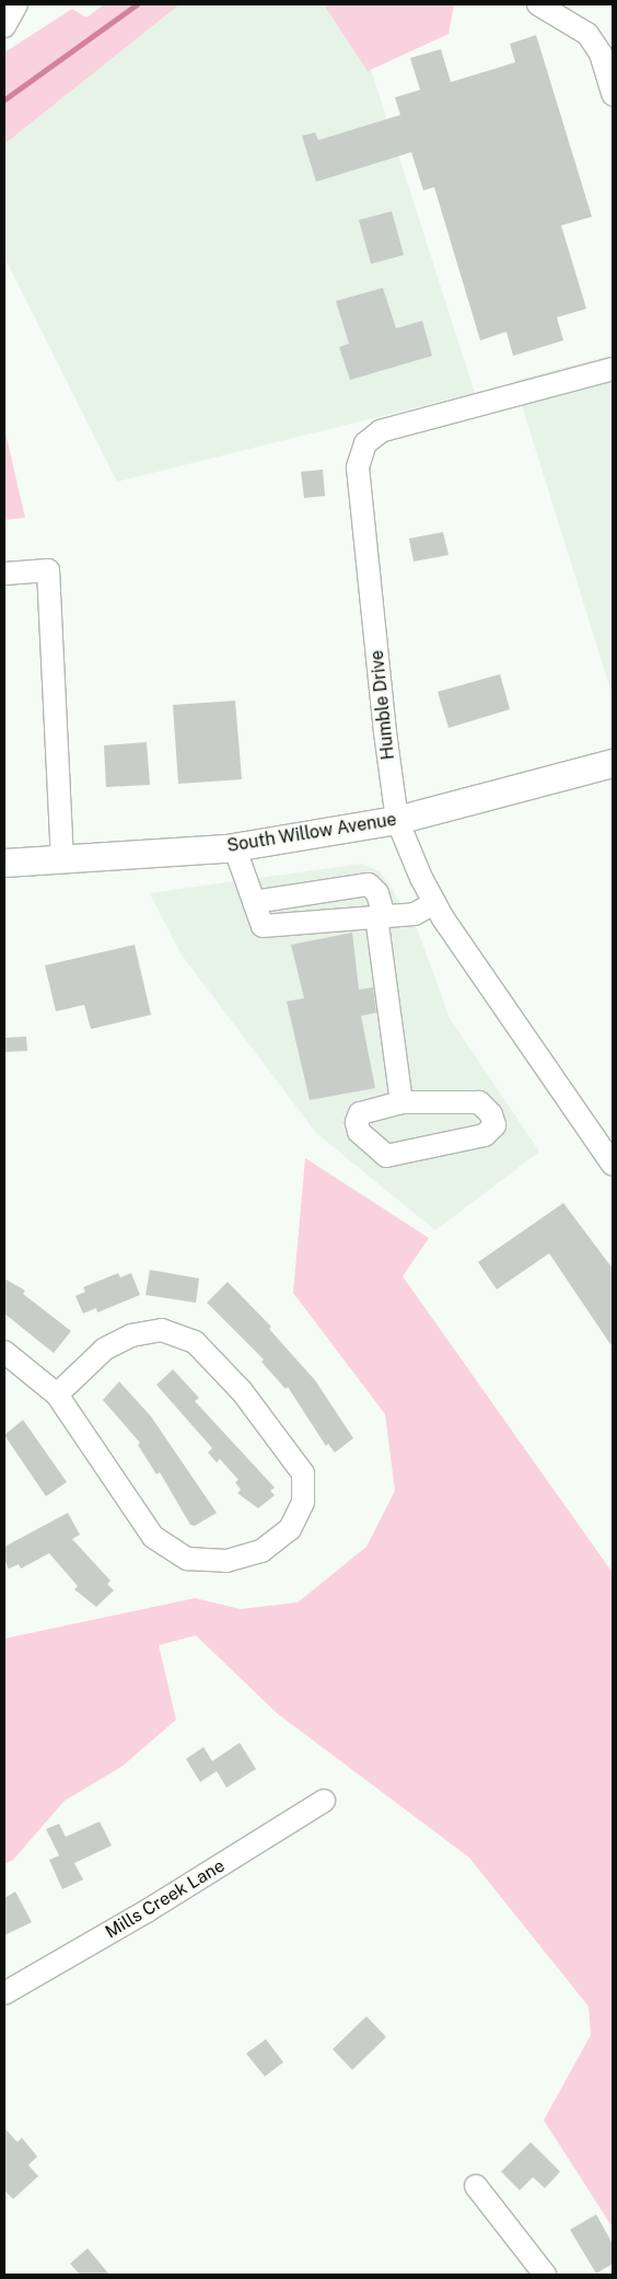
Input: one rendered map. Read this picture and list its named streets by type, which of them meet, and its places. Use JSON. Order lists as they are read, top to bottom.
{
  "streets": {
    "main road": ["South Willow Avenue"],
    "street": ["Humble Drive", "Mills Creek Lane"]
  },
  "crossings": [
    ["Humble Drive", "South Willow Avenue"]
  ]
}
